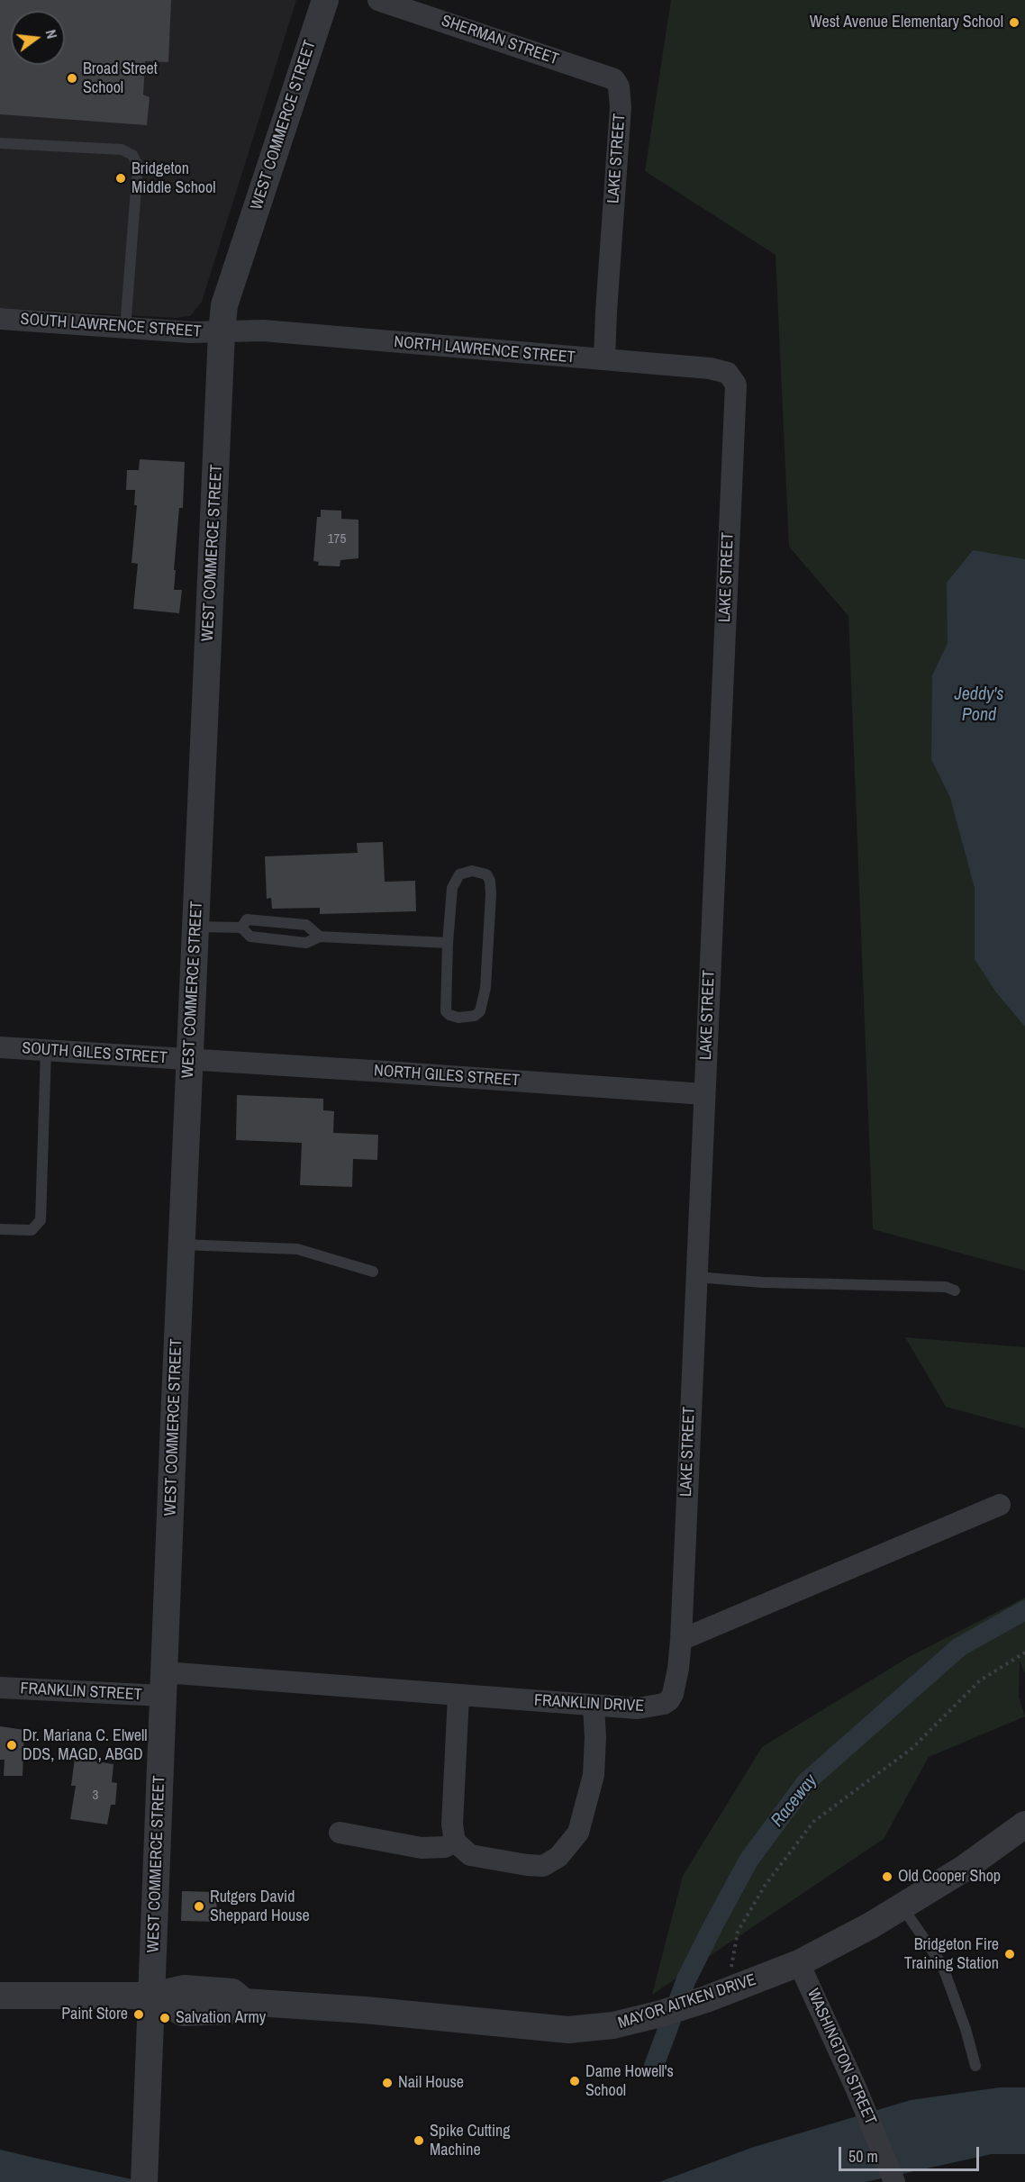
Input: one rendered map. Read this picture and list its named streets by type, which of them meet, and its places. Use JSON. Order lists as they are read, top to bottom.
{
  "streets": {
    "street": [
      "SHERMAN STREET",
      "WEST COMMERCE STREET",
      "LAKE STREET",
      "SOUTH LAWRENCE STREET",
      "NORTH LAWRENCE STREET",
      "SOUTH GILES STREET",
      "NORTH GILES STREET",
      "FRANKLIN STREET",
      "FRANKLIN DRIVE",
      "MAYOR AITKEN DRIVE",
      "WASHINGTON STREET"
    ]
  },
  "crossings": [
    ["SHERMAN STREET", "LAKE STREET"],
    ["WEST COMMERCE STREET", "SOUTH LAWRENCE STREET"],
    ["WEST COMMERCE STREET", "NORTH LAWRENCE STREET"],
    ["WEST COMMERCE STREET", "SOUTH GILES STREET"],
    ["WEST COMMERCE STREET", "NORTH GILES STREET"],
    ["WEST COMMERCE STREET", "FRANKLIN STREET"],
    ["WEST COMMERCE STREET", "FRANKLIN DRIVE"],
    ["WEST COMMERCE STREET", "MAYOR AITKEN DRIVE"],
    ["LAKE STREET", "NORTH LAWRENCE STREET"],
    ["LAKE STREET", "NORTH GILES STREET"],
    ["LAKE STREET", "FRANKLIN DRIVE"],
    ["SOUTH LAWRENCE STREET", "NORTH LAWRENCE STREET"],
    ["SOUTH GILES STREET", "NORTH GILES STREET"],
    ["FRANKLIN STREET", "FRANKLIN DRIVE"],
    ["MAYOR AITKEN DRIVE", "WASHINGTON STREET"]
  ],
  "water": ["Jeddy's Pond", "Raceway"],
  "places": [
    "West Avenue Elementary School",
    "Broad Street School",
    "Bridgeton Middle School",
    "Dr. Mariana C. Elwell DDS, MAGD, ABGD",
    "Old Cooper Shop",
    "Rutgers David Sheppard House",
    "Bridgeton Fire Training Station",
    "Paint Store",
    "Salvation Army",
    "Dame Howell's School",
    "Nail House",
    "Spike Cutting Machine"
  ],
  "house_numbers": ["175", "3"],
  "scale_bar": "50 m",
  "north": "right"
}
